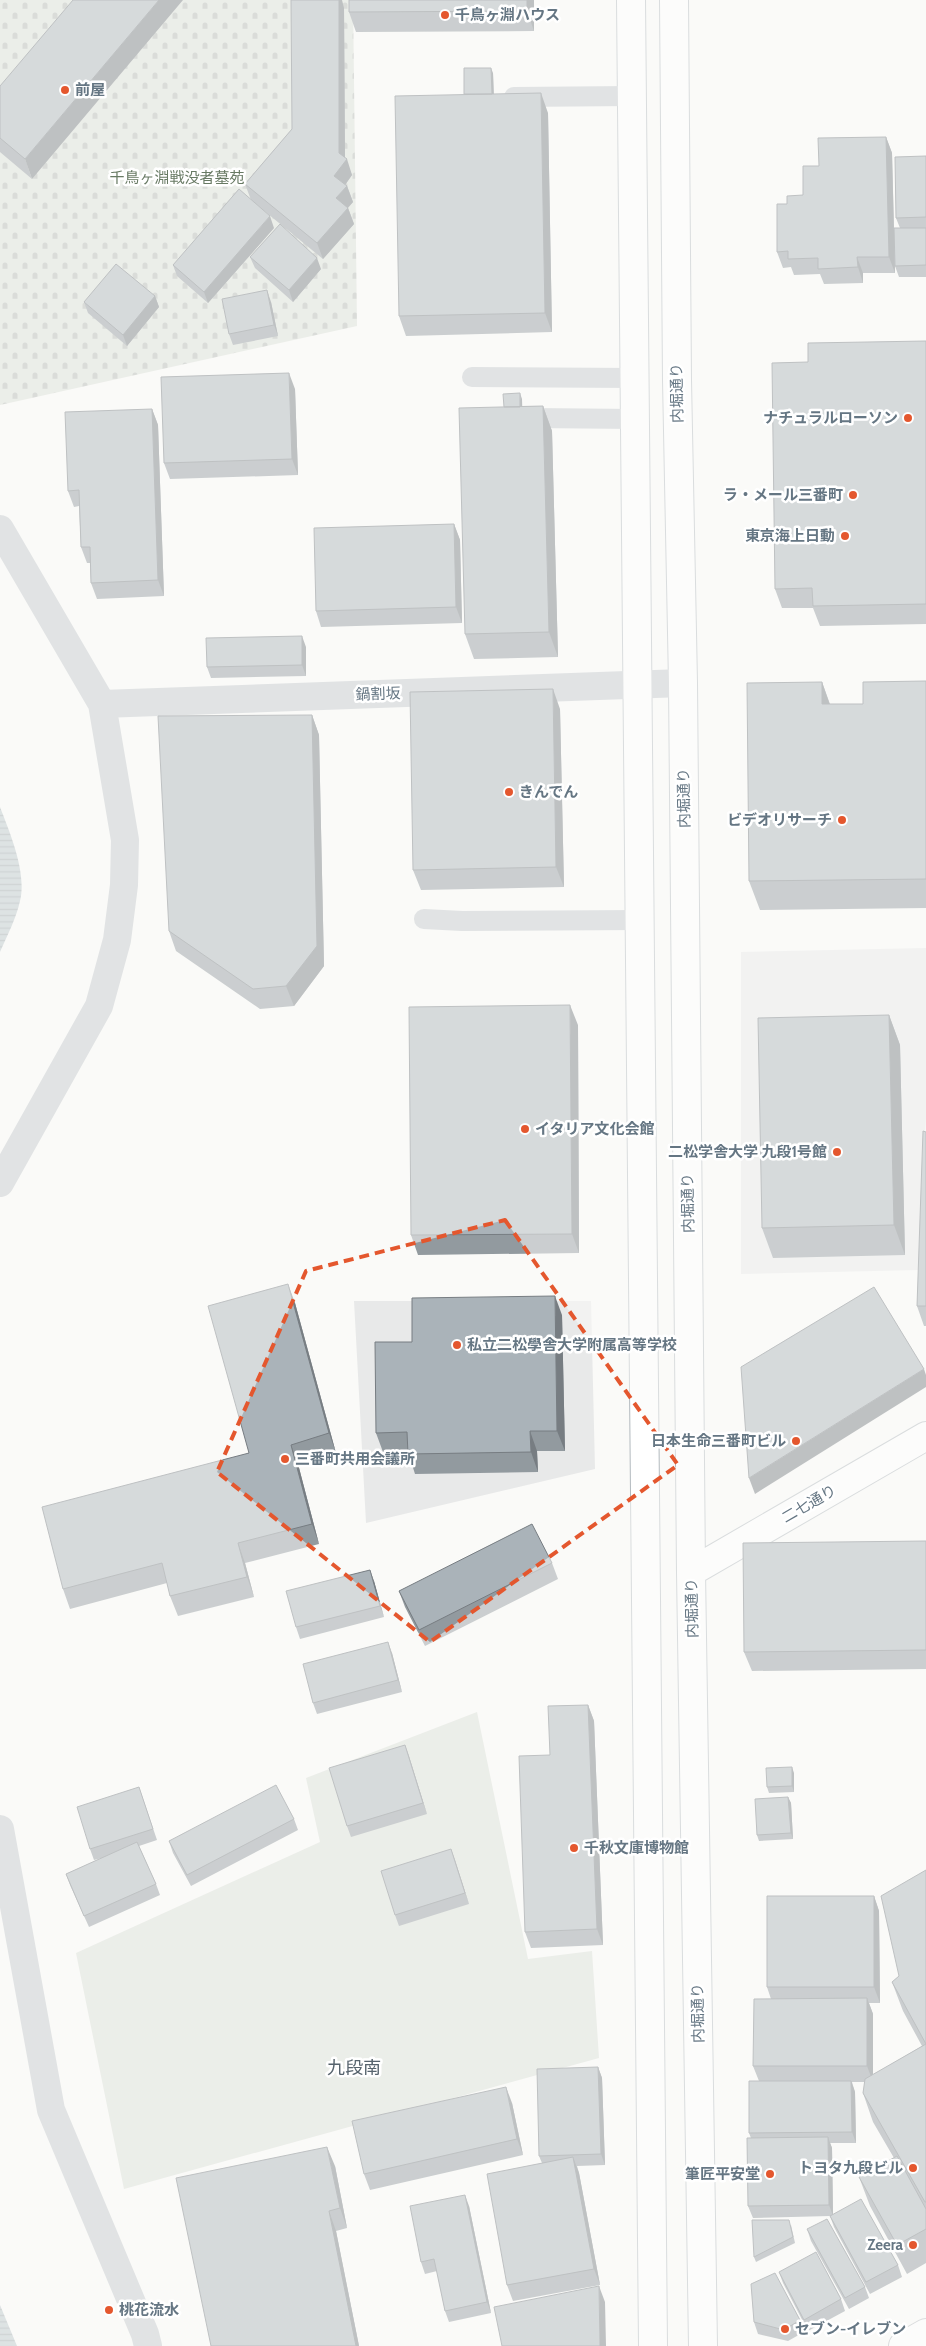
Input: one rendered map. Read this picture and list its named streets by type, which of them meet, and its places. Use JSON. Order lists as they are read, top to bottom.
{
  "streets": {
    "main road": ["内堀通り", "二七通り"],
    "street": ["鍋割坂"]
  },
  "crossings": [
    ["内堀通り", "鍋割坂"],
    ["内堀通り", "二七通り"]
  ],
  "districts": ["九段南"],
  "parks": ["千鳥ヶ淵戦没者墓苑"],
  "places": [
    "千鳥ヶ淵ハウス",
    "前屋",
    "ナチュラルローソン",
    "ラ・メール三番町",
    "東京海上日動",
    "きんでん",
    "ビデオリサーチ",
    "イタリア文化会館",
    "二松学舎大学 九段1号館",
    "私立二松學舎大学附属高等学校",
    "日本生命三番町ビル",
    "三番町共用会議所",
    "千秋文庫博物館",
    "トヨタ九段ビル",
    "筆匠平安堂",
    "Zeera",
    "桃花流水",
    "セブン-イレブン"
  ]
}
